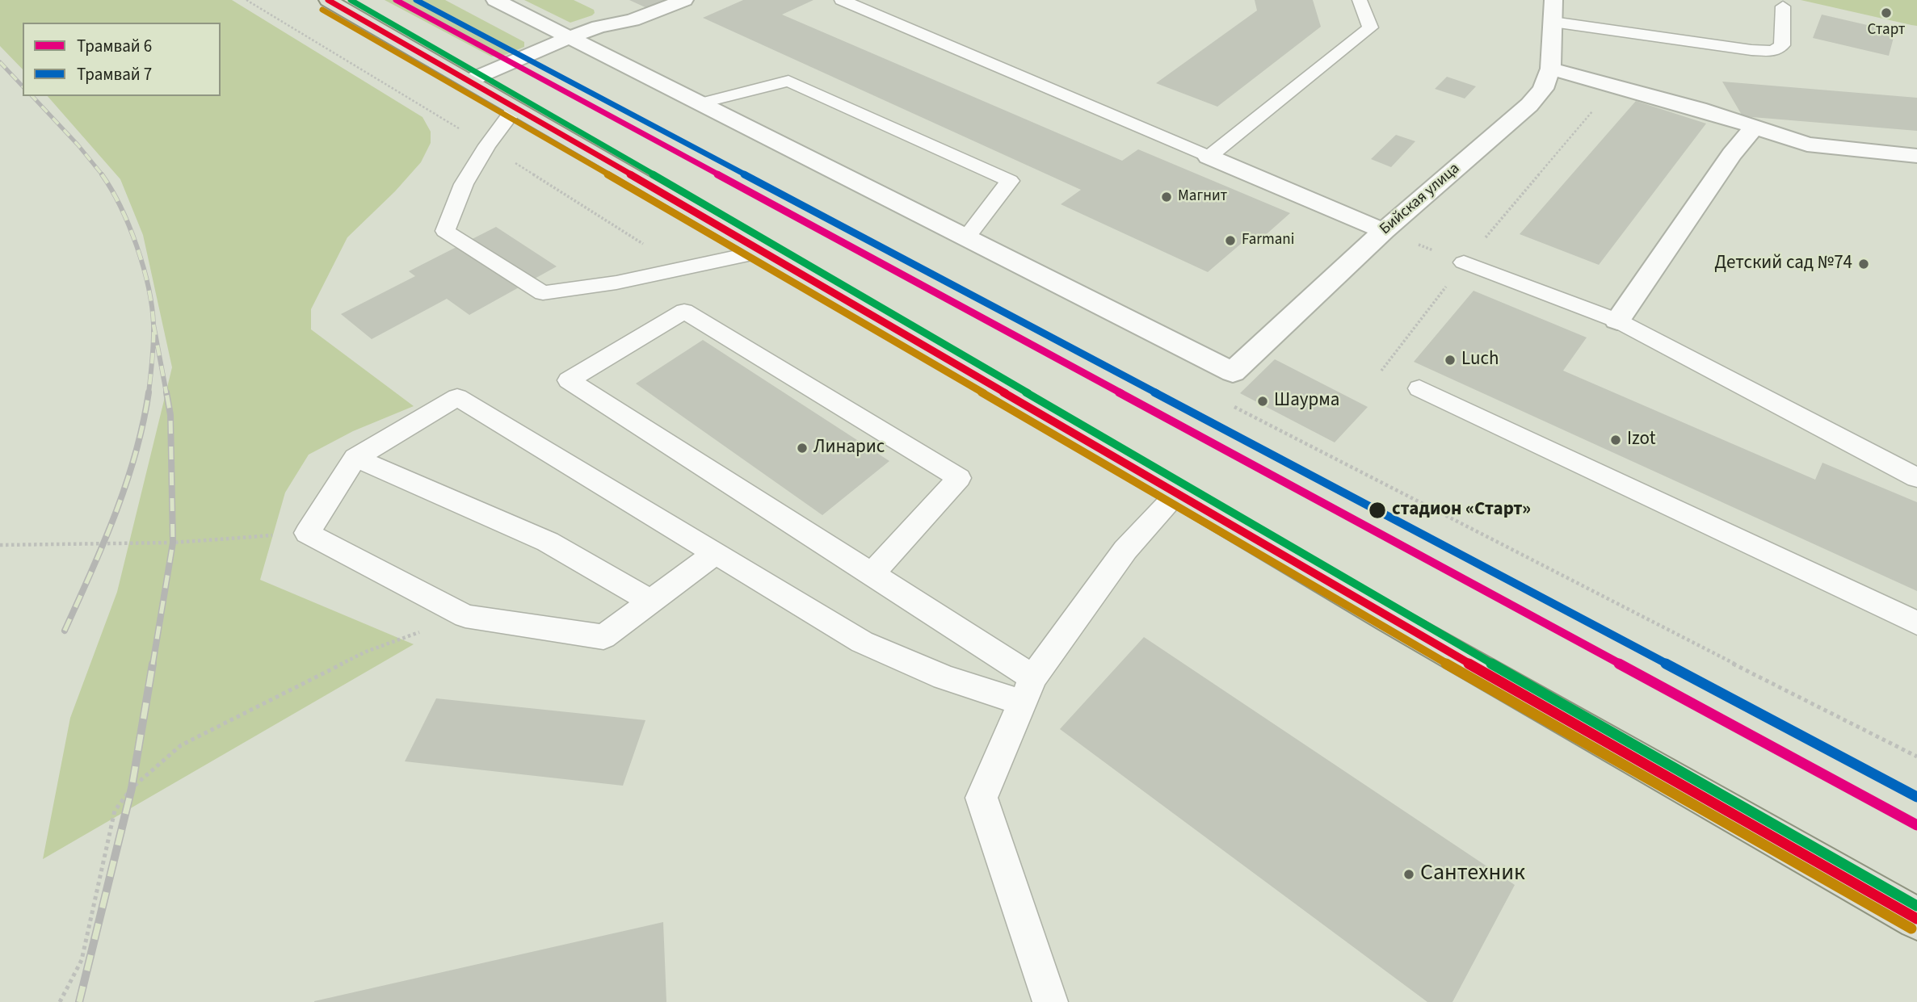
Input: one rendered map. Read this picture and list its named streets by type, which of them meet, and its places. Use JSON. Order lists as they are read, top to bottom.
{
  "streets": {
    "street": ["Бийская улица"]
  },
  "places": [
    "Старт",
    "Магнит",
    "Farmani",
    "Детский сад №74",
    "Luch",
    "Шаурма",
    "Izot",
    "Линарис",
    "стадион «Старт»",
    "Сантехник"
  ],
  "lines": ["tram line 6", "tram line 7"],
  "legend": ["Трамвай 6", "Трамвай 7"]
}
